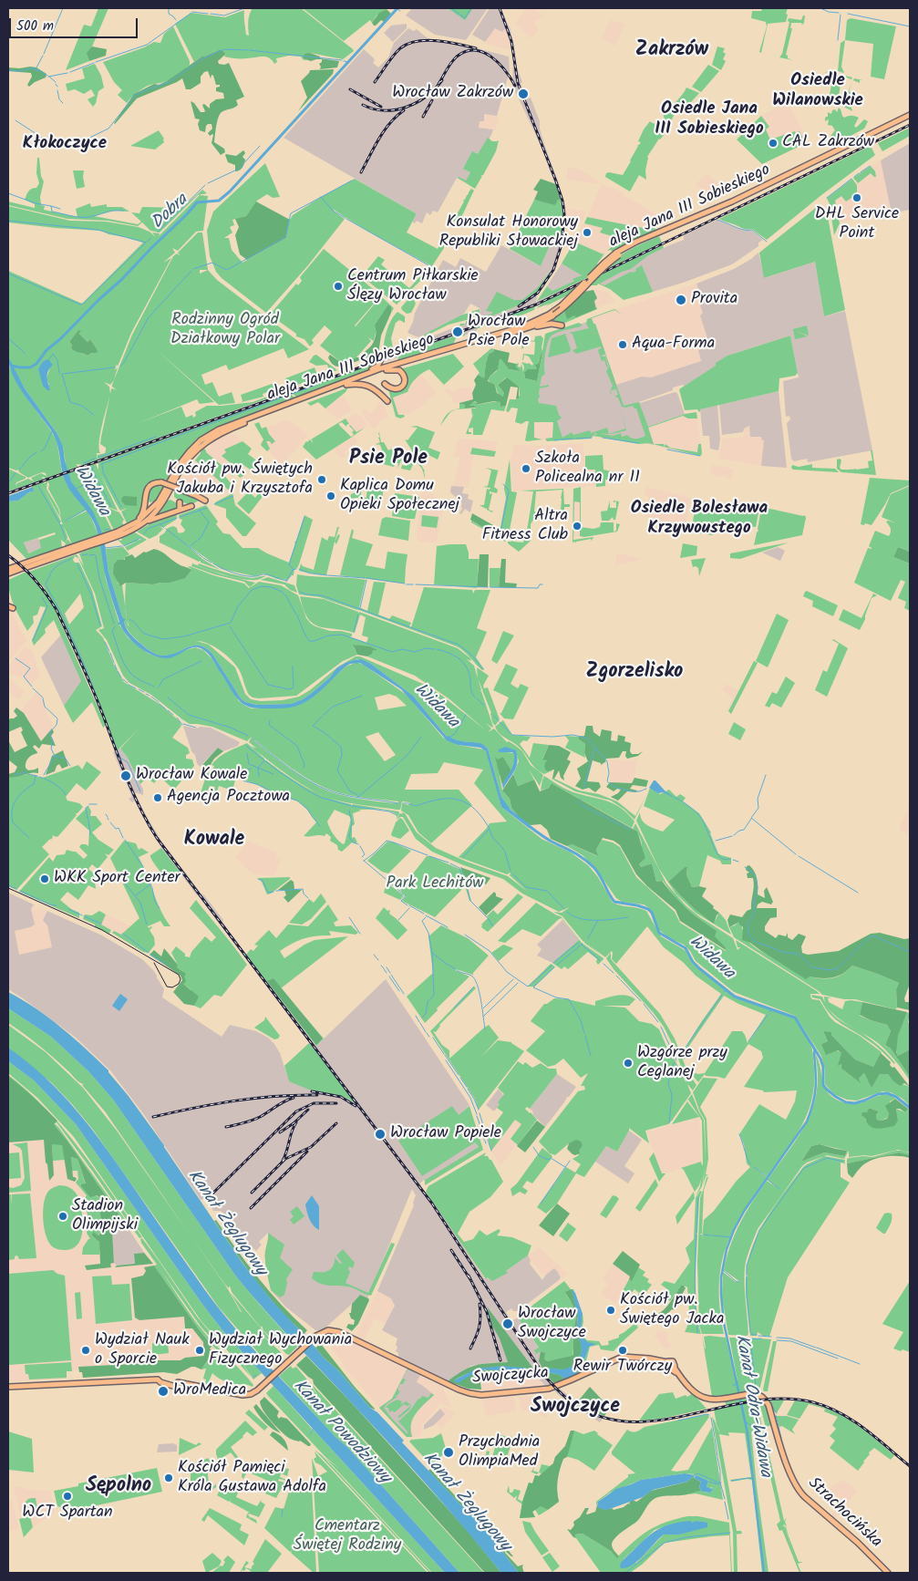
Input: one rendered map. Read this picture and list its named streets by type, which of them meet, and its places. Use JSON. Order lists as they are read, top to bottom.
{
  "streets": {
    "main road": ["aleja Jana III Sobieskiego", "Swojczycka", "Strachocińska"]
  },
  "crossings": [
    ["Swojczycka", "Strachocińska"]
  ],
  "districts": [
    "Zakrzów",
    "Osiedle Wilanowskie",
    "Osiedle Jana III Sobieskiego",
    "Kłokoczyce",
    "Psie Pole",
    "Osiedle Bolesława Krzywoustego",
    "Zgorzelisko",
    "Kowale",
    "Swojczyce",
    "Sępolno"
  ],
  "water": [
    "Dobra",
    "Widawa",
    "Kanał Żeglugowy",
    "Kanał Odra-Widawa",
    "Kanał Powodziowy"
  ],
  "parks": ["Rodzinny Ogród Działkowy Polar", "Park Lechitów", "Cmentarz Świętej Rodziny"],
  "places": [
    "Wrocław Zakrzów",
    "CAL Zakrzów",
    "DHL Service Point",
    "Konsulat Honorowy Republiki Słowackiej",
    "Centrum Piłkarskie Ślęzy Wrocław",
    "Provita",
    "Wrocław Psie Pole",
    "Aqua-Forma",
    "Szkoła Policealna nr 11",
    "Kościół pw. Świętych Jakuba i Krzysztofa",
    "Kaplica Domu Opieki Społecznej",
    "Altra Fitness Club",
    "Wrocław Kowale",
    "Agencja Pocztowa",
    "WKK Sport Center",
    "Wzgórze przy Ceglanej",
    "Wrocław Popiele",
    "Stadion Olimpijski",
    "Kościół pw. Świętego Jacka",
    "Wrocław Swojczyce",
    "Wydział Nauk o Sporcie",
    "Wydział Wychowania Fizycznego",
    "Rewir Twórczy",
    "WroMedica",
    "Przychodnia OlimpiaMed",
    "Kościół Pamięci Króla Gustawa Adolfa",
    "WCT Spartan"
  ],
  "scale_bar": "500 m"
}
